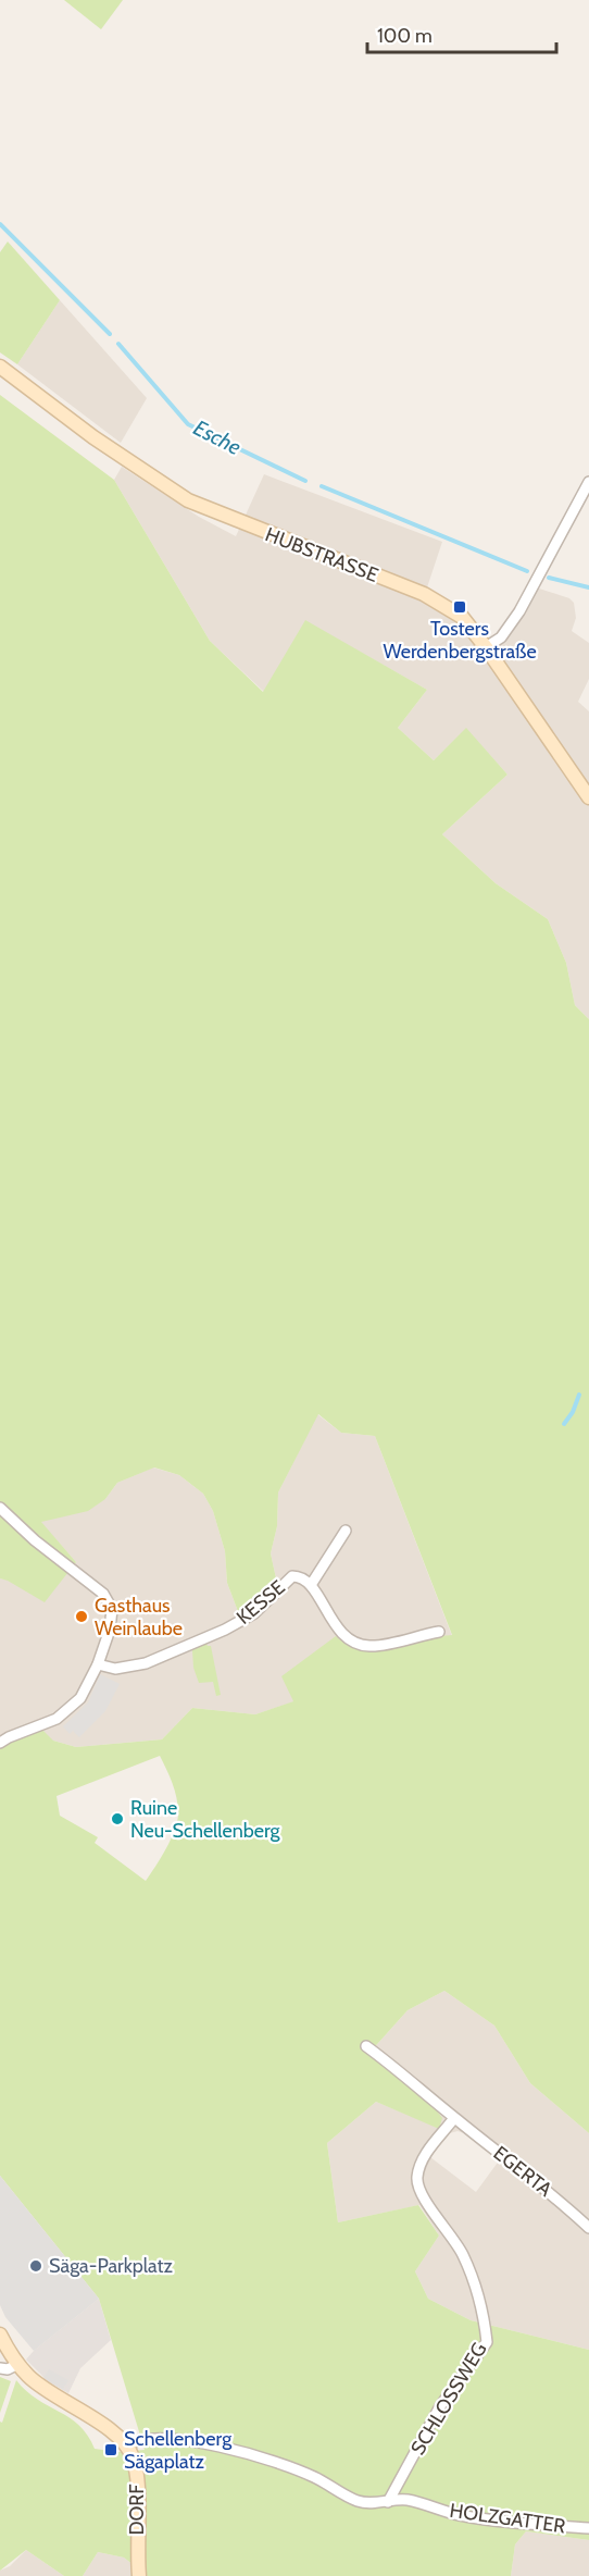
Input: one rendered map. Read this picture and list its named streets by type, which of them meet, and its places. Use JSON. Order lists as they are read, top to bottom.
{
  "streets": {
    "street": [
      "HUBSTRASSE",
      "KESSE",
      "EGERTA",
      "SCHLOSSWEG",
      "DORF",
      "HOLZGATTER"
    ]
  },
  "crossings": [
    ["EGERTA", "SCHLOSSWEG"],
    ["SCHLOSSWEG", "HOLZGATTER"]
  ],
  "water": ["Esche"],
  "places": {
    "transit": ["Tosters Werdenbergstraße", "Schellenberg Sägaplatz"],
    "other": ["Gasthaus Weinlaube", "Ruine Neu-Schellenberg", "Säga-Parkplatz"]
  },
  "scale_bar": "100 m"
}
